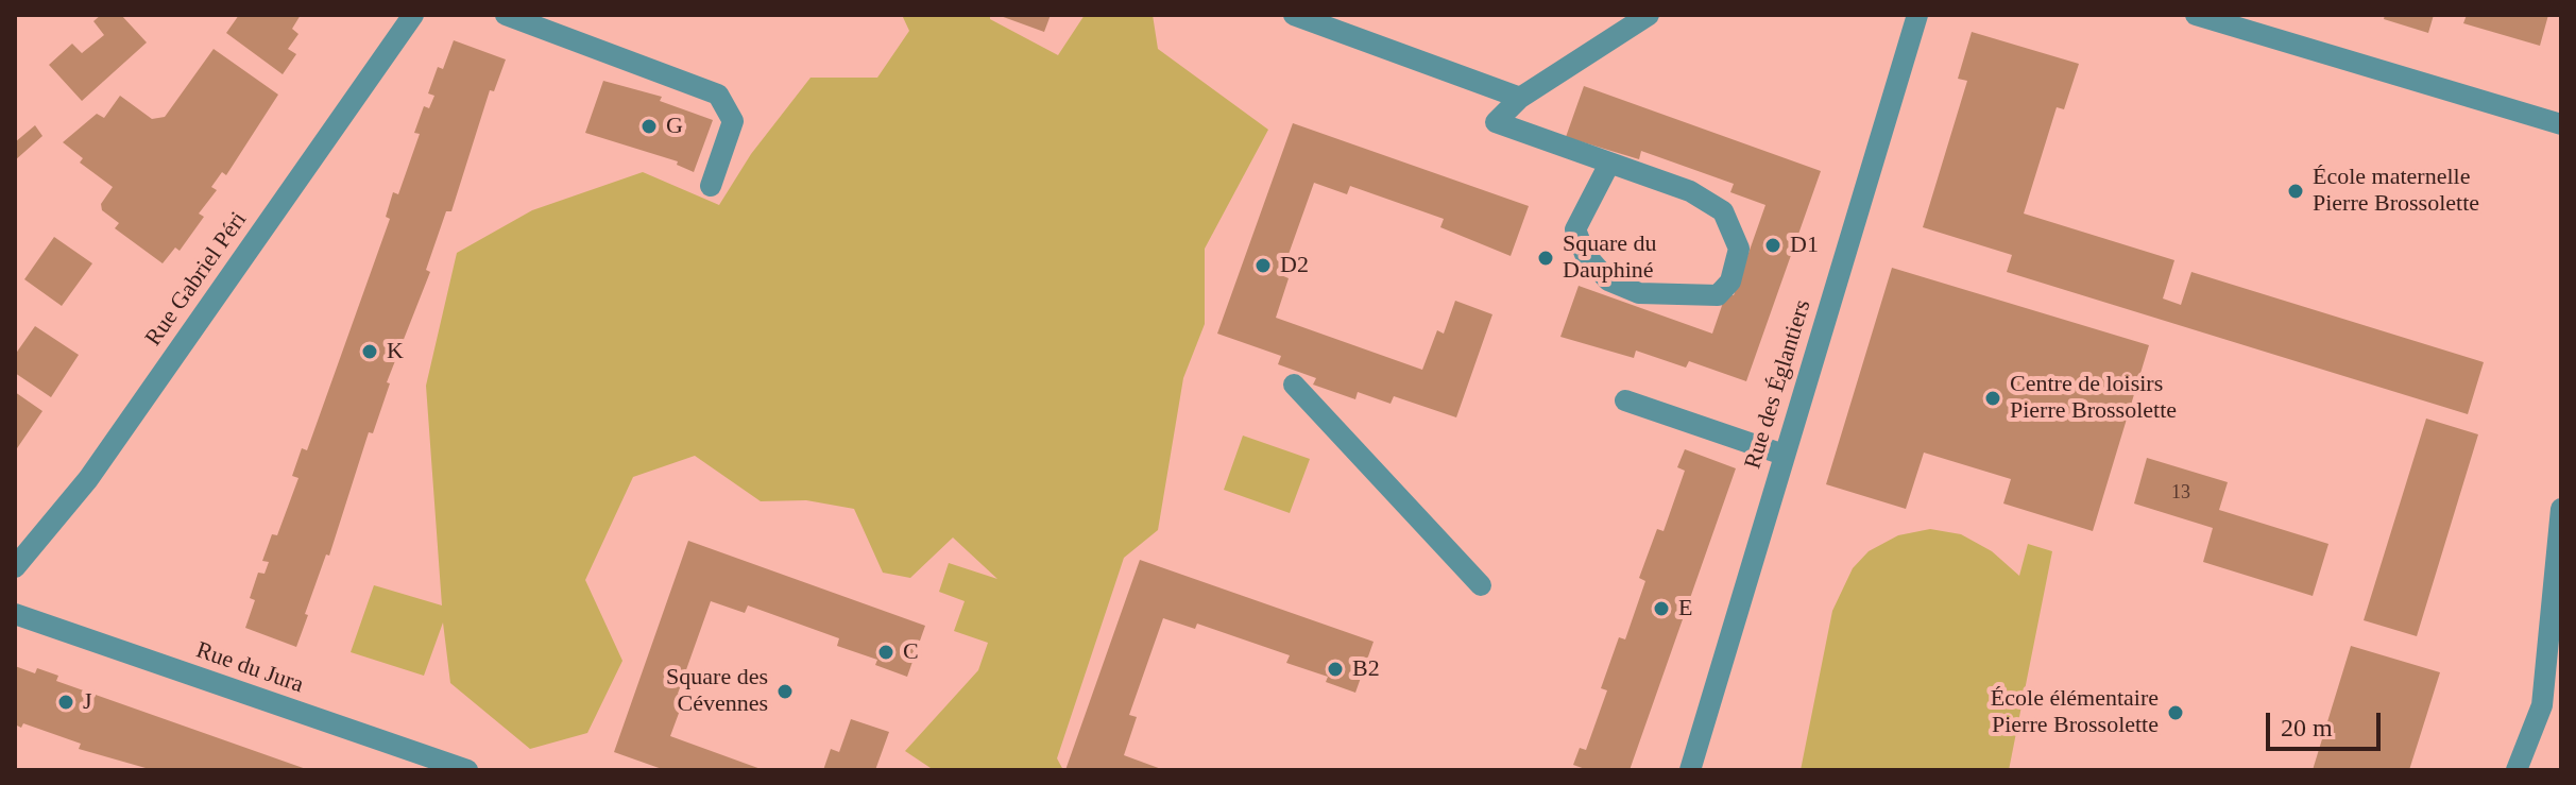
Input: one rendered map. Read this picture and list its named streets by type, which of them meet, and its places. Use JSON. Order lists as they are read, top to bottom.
{
  "streets": {
    "street": ["Rue Gabriel Péri", "Rue des Églantiers", "Rue du Jura"]
  },
  "places": [
    "G",
    "École maternelle Pierre Brossolette",
    "D1",
    "Square du Dauphiné",
    "D2",
    "K",
    "Centre de loisirs Pierre Brossolette",
    "E",
    "C",
    "B2",
    "Square des Cévennes",
    "J",
    "École élémentaire Pierre Brossolette"
  ],
  "house_numbers": ["13"],
  "scale_bar": "20 m"
}
